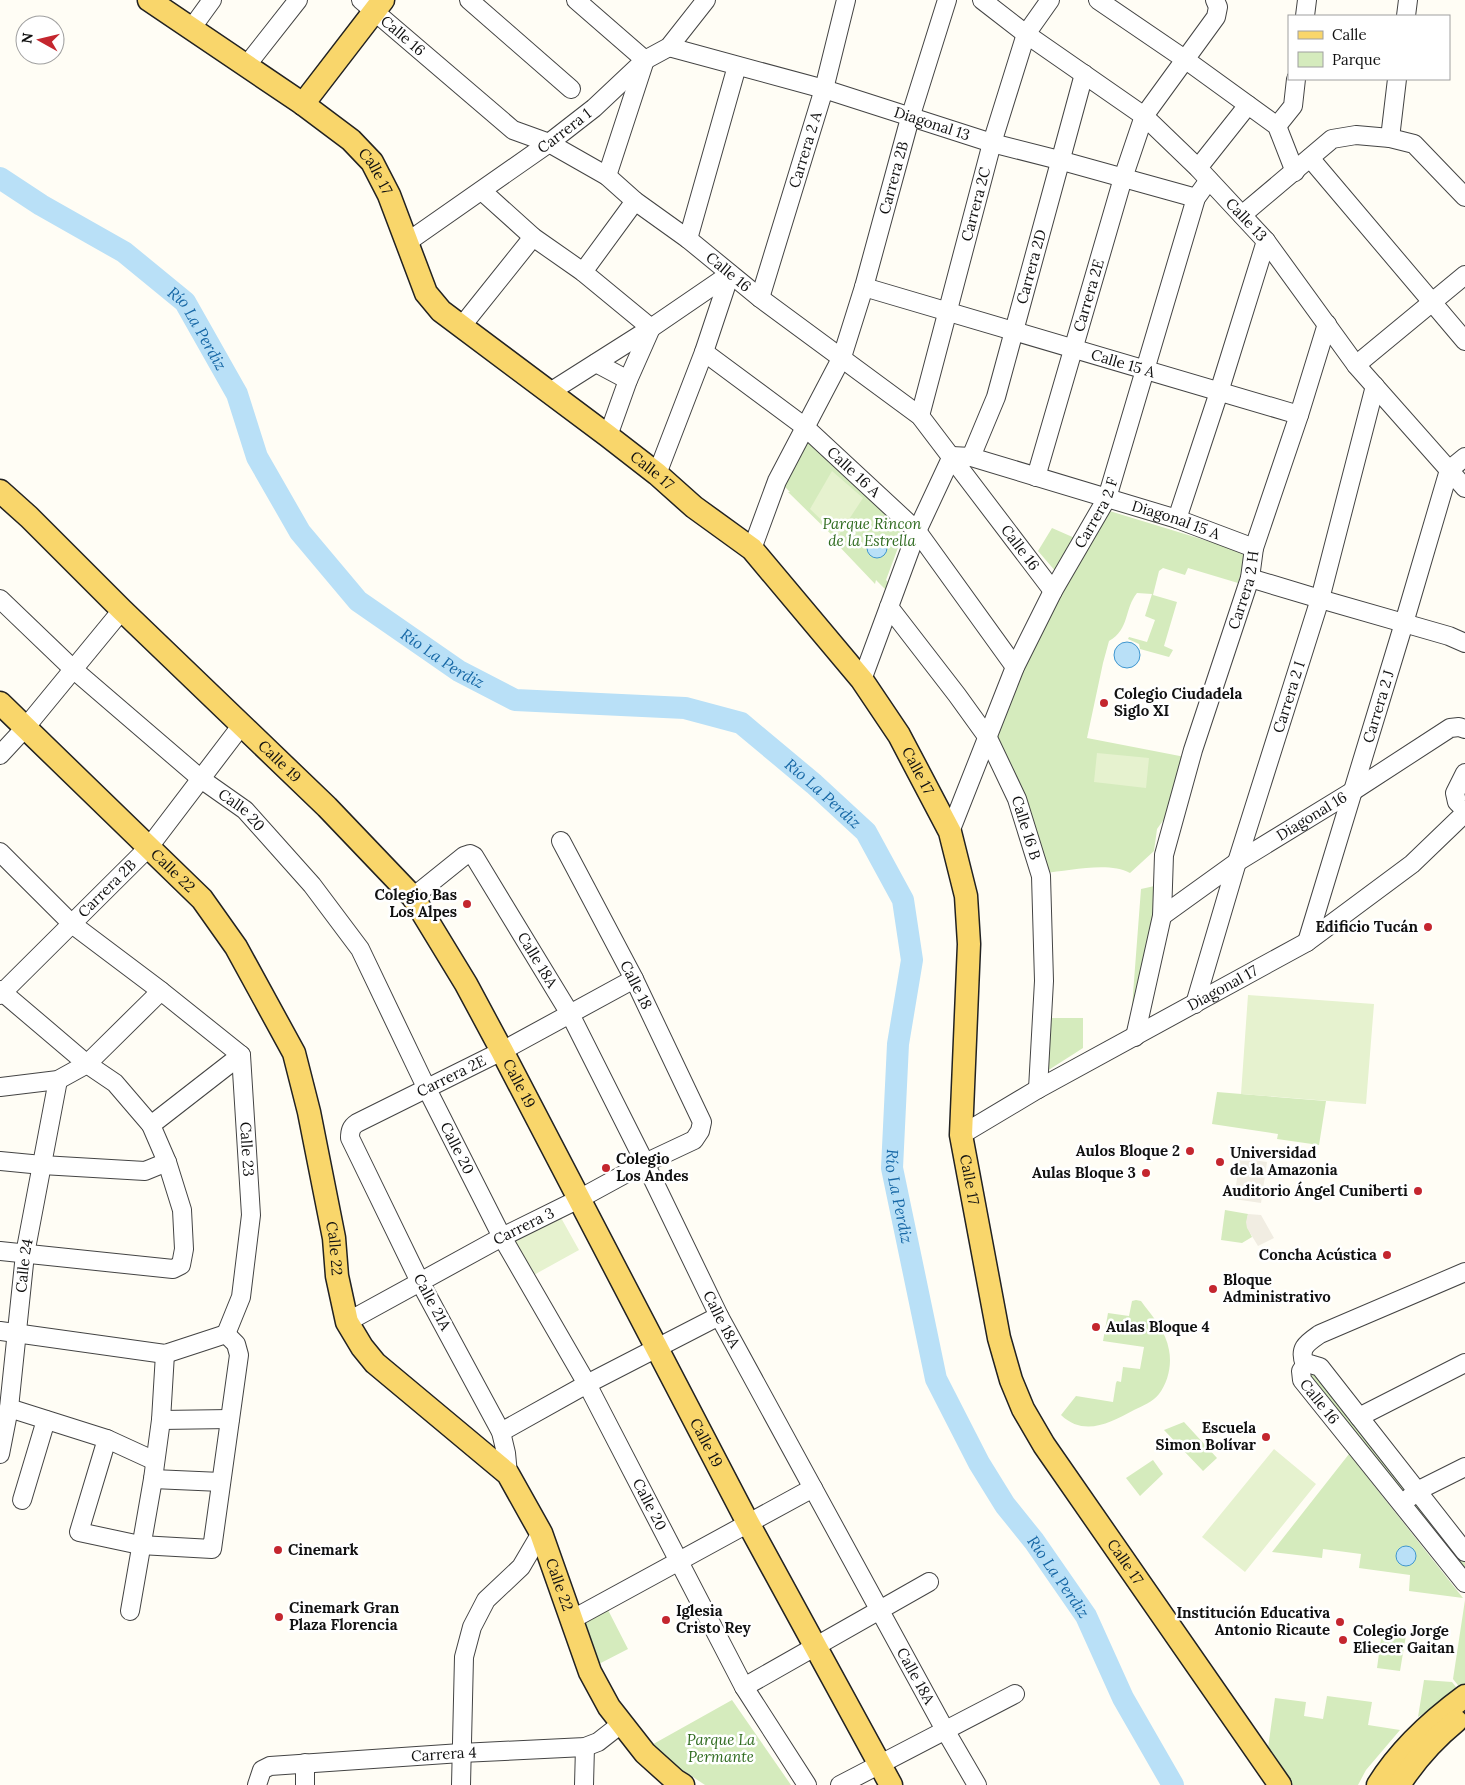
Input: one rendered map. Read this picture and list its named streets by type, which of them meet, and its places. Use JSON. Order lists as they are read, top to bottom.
{
  "streets": {
    "main road": ["Calle 17", "Calle 19", "Calle 22"],
    "street": [
      "Calle 16",
      "Diagonal 13",
      "Carrera 1",
      "Carrera 2 A",
      "Carrera 2B",
      "Carrera 2C",
      "Calle 13",
      "Carrera 2D",
      "Carrera 2E",
      "Calle 15 A",
      "Calle 16 A",
      "Carrera 2 F",
      "Diagonal 15 A",
      "Carrera 2 H",
      "Carrera 2 I",
      "Carrera 2 J",
      "Calle 20",
      "Diagonal 16",
      "Calle 16 B",
      "Calle 18A",
      "Calle 18",
      "Diagonal 17",
      "Calle 23",
      "Carrera 3",
      "Calle 24",
      "Calle 21A",
      "Carrera 4"
    ]
  },
  "crossings": [
    ["Calle 16", "Carrera 1"],
    ["Calle 16", "Carrera 2 A"],
    ["Calle 16", "Carrera 2B"],
    ["Calle 16", "Carrera 2C"],
    ["Calle 16", "Carrera 2 F"],
    ["Calle 16", "Diagonal 15 A"],
    ["Diagonal 13", "Carrera 1"],
    ["Diagonal 13", "Carrera 2 A"],
    ["Diagonal 13", "Carrera 2B"],
    ["Diagonal 13", "Carrera 2C"],
    ["Diagonal 13", "Carrera 2D"],
    ["Diagonal 13", "Carrera 2E"],
    ["Diagonal 13", "Carrera 2 F"],
    ["Carrera 1", "Calle 17"],
    ["Calle 17", "Carrera 2B"],
    ["Calle 17", "Carrera 2 F"],
    ["Calle 17", "Diagonal 17"],
    ["Carrera 2B", "Calle 15 A"],
    ["Carrera 2B", "Calle 16 A"],
    ["Carrera 2B", "Calle 19"],
    ["Carrera 2B", "Calle 20"],
    ["Carrera 2B", "Calle 22"],
    ["Carrera 2C", "Calle 13"],
    ["Carrera 2C", "Calle 15 A"],
    ["Calle 13", "Carrera 2D"],
    ["Calle 13", "Carrera 2E"],
    ["Calle 13", "Carrera 2 F"],
    ["Calle 13", "Carrera 2 H"],
    ["Calle 13", "Carrera 2 I"],
    ["Calle 13", "Carrera 2 J"],
    ["Carrera 2D", "Calle 15 A"],
    ["Carrera 2D", "Diagonal 15 A"],
    ["Carrera 2E", "Calle 15 A"],
    ["Carrera 2E", "Diagonal 15 A"],
    ["Carrera 2E", "Calle 19"],
    ["Carrera 2E", "Calle 20"],
    ["Carrera 2E", "Calle 18A"],
    ["Carrera 2E", "Calle 18"],
    ["Carrera 2E", "Calle 21A"],
    ["Calle 15 A", "Carrera 2 F"],
    ["Calle 15 A", "Carrera 2 H"],
    ["Calle 16 A", "Carrera 2 F"],
    ["Carrera 2 F", "Diagonal 15 A"],
    ["Carrera 2 F", "Calle 16 B"],
    ["Diagonal 15 A", "Carrera 2 H"],
    ["Carrera 2 H", "Diagonal 16"],
    ["Carrera 2 I", "Diagonal 16"],
    ["Carrera 2 I", "Diagonal 17"],
    ["Carrera 2 J", "Diagonal 16"],
    ["Carrera 2 J", "Diagonal 17"],
    ["Calle 19", "Calle 18A"],
    ["Calle 19", "Carrera 3"],
    ["Calle 20", "Carrera 3"],
    ["Calle 16 B", "Diagonal 17"],
    ["Calle 22", "Carrera 3"],
    ["Calle 22", "Calle 21A"],
    ["Calle 22", "Carrera 4"],
    ["Calle 18A", "Carrera 3"],
    ["Calle 18", "Carrera 3"],
    ["Carrera 3", "Calle 21A"]
  ],
  "water": ["Río La Perdiz"],
  "parks": ["Parque Rincon de la Estrella", "Parque La Permante"],
  "places": [
    "Colegio Ciudadela Siglo XI",
    "Colegio Bas Los Alpes",
    "Edificio Tucán",
    "Aulos Bloque 2",
    "Universidad de la Amazonia",
    "Colegio Los Andes",
    "Aulas Bloque 3",
    "Auditorio Ángel Cuniberti",
    "Concha Acústica",
    "Bloque Administrativo",
    "Aulas Bloque 4",
    "Escuela Simon Bolívar",
    "Cinemark",
    "Cinemark Gran Plaza Florencia",
    "Iglesia Cristo Rey",
    "Institución Educativa Antonio Ricaute",
    "Colegio Jorge Eliecer Gaitan"
  ],
  "legend": ["Calle", "Parque"],
  "north": "left"
}
